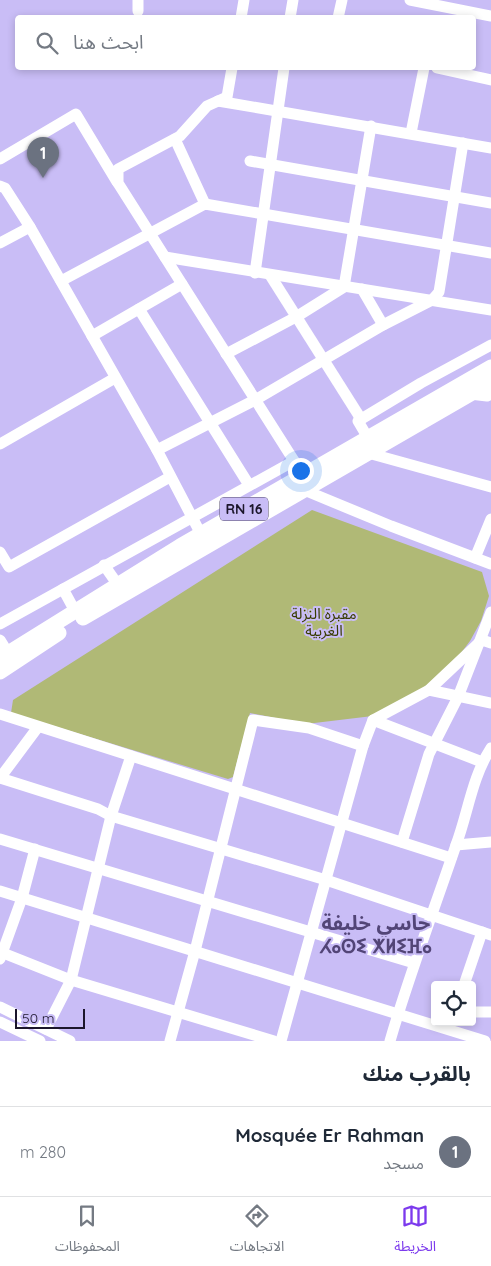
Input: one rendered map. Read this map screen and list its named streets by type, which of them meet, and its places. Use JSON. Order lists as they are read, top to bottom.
{
  "streets": {
    "main road": ["RN 16"]
  },
  "districts": ["حاسي خليفة ⵃⴰⵙⵉ ⵅⵍⵉⴼⴰ"],
  "parks": ["مقبرة النزلة الغربية"],
  "scale_bar": "50 m",
  "page": {
    "search": "ابحث هنا",
    "pins": "1",
    "scale": "50 m",
    "heading": "بالقرب منك",
    "list": [
      {
        "mark": "1",
        "name": "Mosquée Er Rahman",
        "note": "مسجد",
        "value": "280 m"
      }
    ],
    "nav": ["الخريطة", "الاتجاهات", "المحفوظات"]
  }
}
